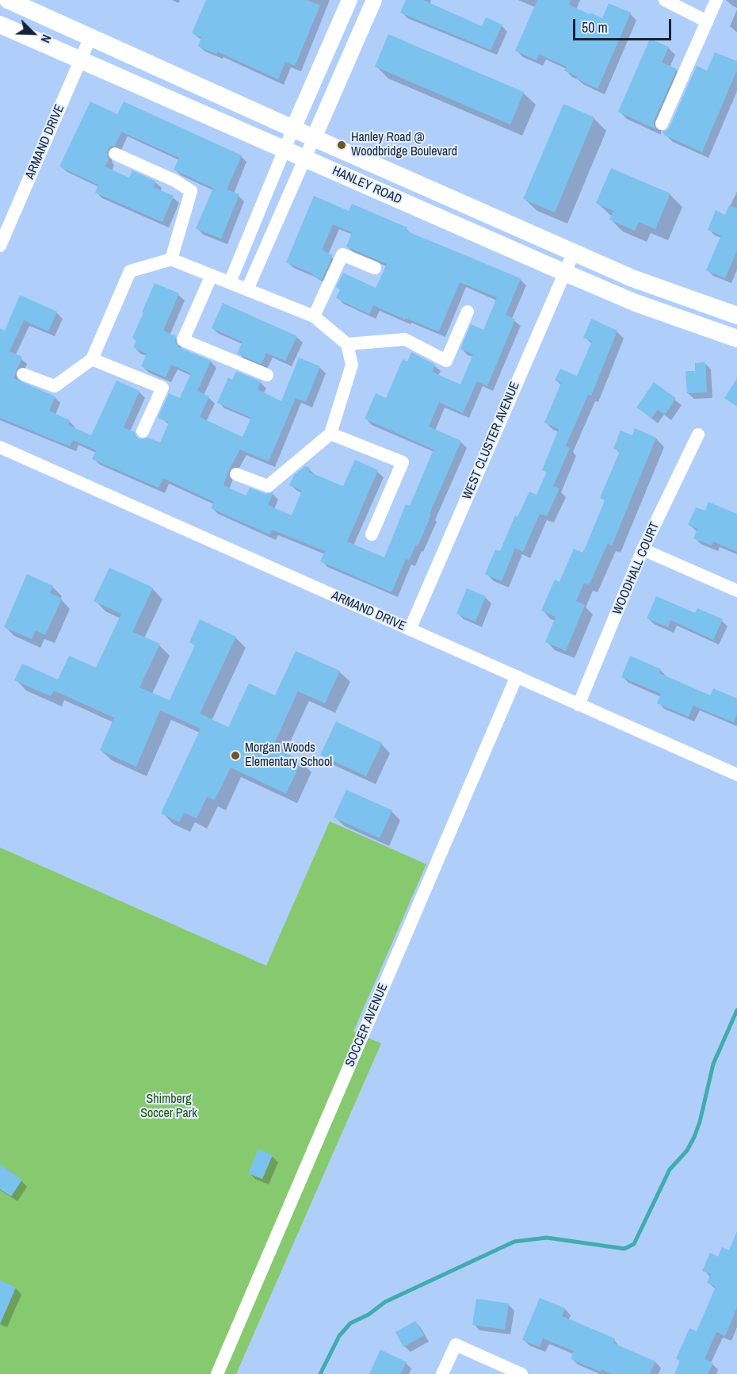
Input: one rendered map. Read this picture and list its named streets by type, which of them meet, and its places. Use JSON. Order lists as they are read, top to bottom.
{
  "streets": {
    "main road": ["HANLEY ROAD"],
    "street": [
      "ARMAND DRIVE",
      "WEST CLUSTER AVENUE",
      "WOODHALL COURT",
      "SOCCER AVENUE"
    ]
  },
  "crossings": [
    ["ARMAND DRIVE", "HANLEY ROAD"],
    ["ARMAND DRIVE", "WEST CLUSTER AVENUE"],
    ["ARMAND DRIVE", "WOODHALL COURT"],
    ["ARMAND DRIVE", "SOCCER AVENUE"],
    ["HANLEY ROAD", "WEST CLUSTER AVENUE"]
  ],
  "parks": ["Shimberg Soccer Park"],
  "places": ["Hanley Road @ Woodbridge Boulevard", "Morgan Woods Elementary School"],
  "scale_bar": "50 m",
  "north": "bottom right"
}
